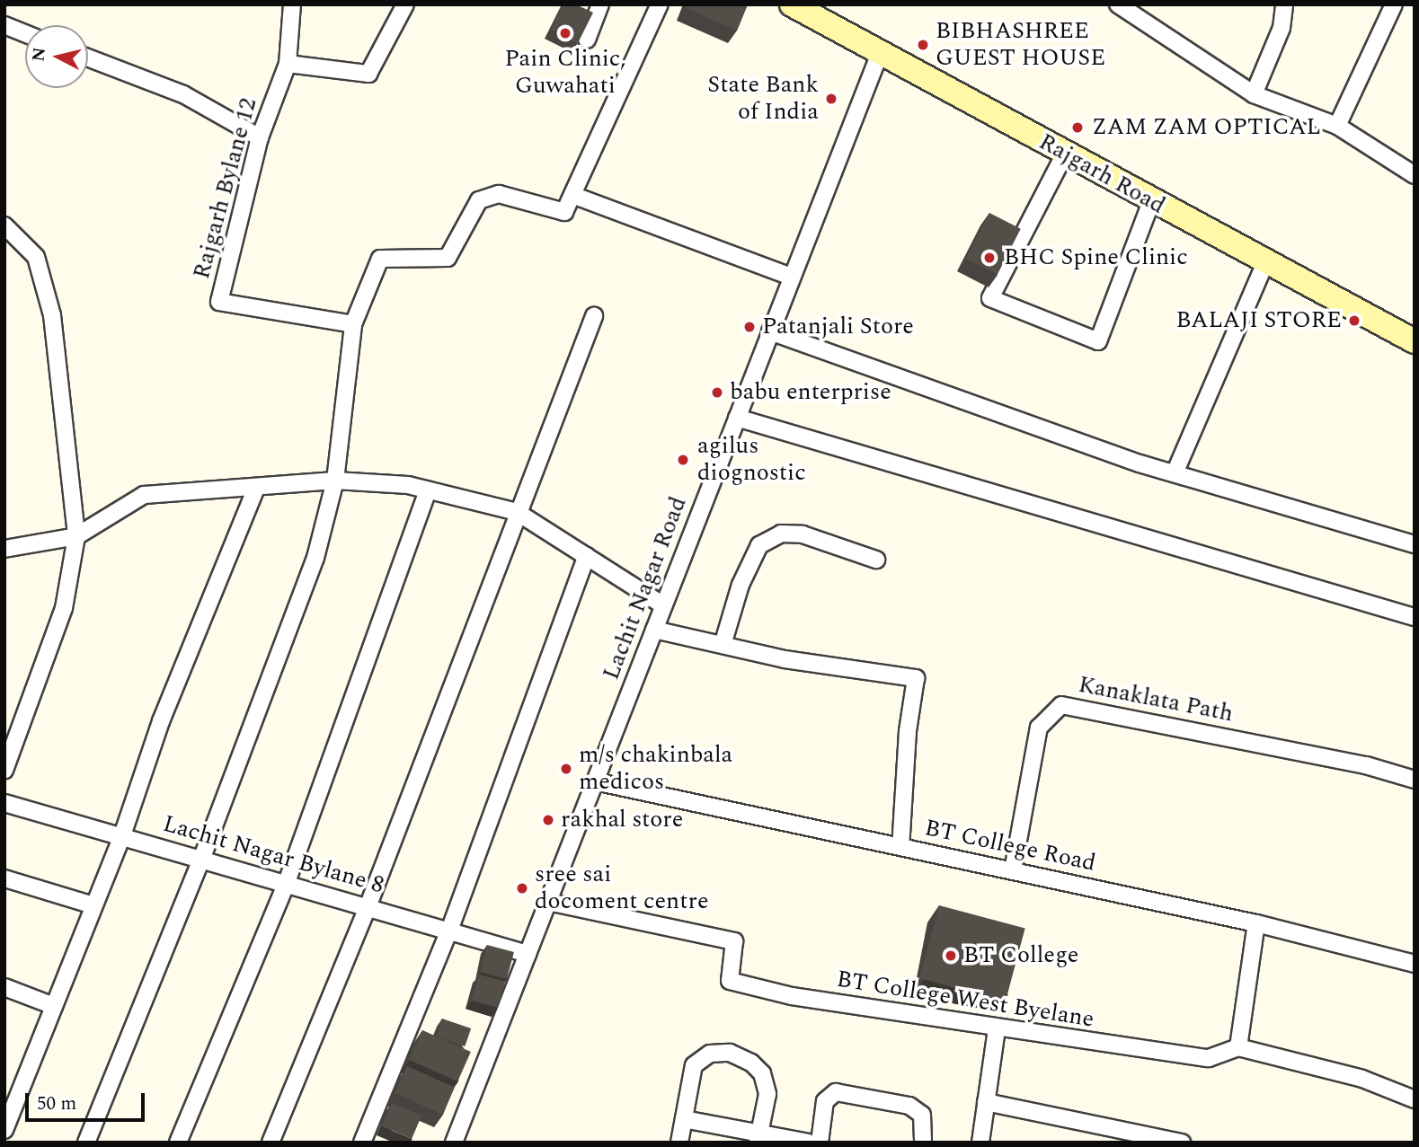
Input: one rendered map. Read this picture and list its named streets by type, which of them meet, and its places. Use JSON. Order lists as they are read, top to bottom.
{
  "streets": {
    "main road": ["Rajgarh Road"],
    "street": [
      "Rajgarh Bylane 12",
      "Lachit Nagar Road",
      "Kanaklata Path",
      "BT College Road",
      "Lachit Nagar Bylane 8",
      "BT College West Byelane"
    ]
  },
  "crossings": [
    ["Rajgarh Road", "Lachit Nagar Road"],
    ["Lachit Nagar Road", "BT College Road"],
    ["Lachit Nagar Road", "Lachit Nagar Bylane 8"],
    ["Lachit Nagar Road", "BT College West Byelane"],
    ["Kanaklata Path", "BT College Road"]
  ],
  "places": [
    "Pain Clinic, Guwahati",
    "BIBHASHREE GUEST HOUSE",
    "State Bank of India",
    "ZAM ZAM OPTICAL",
    "BHC Spine Clinic",
    "BALAJI STORE",
    "Patanjali Store",
    "babu enterprise",
    "agilus diognostic",
    "m/s chakinbala medicos",
    "rakhal store",
    "sree sai docoment centre",
    "BT College"
  ],
  "scale_bar": "50 m",
  "north": "left"
}
